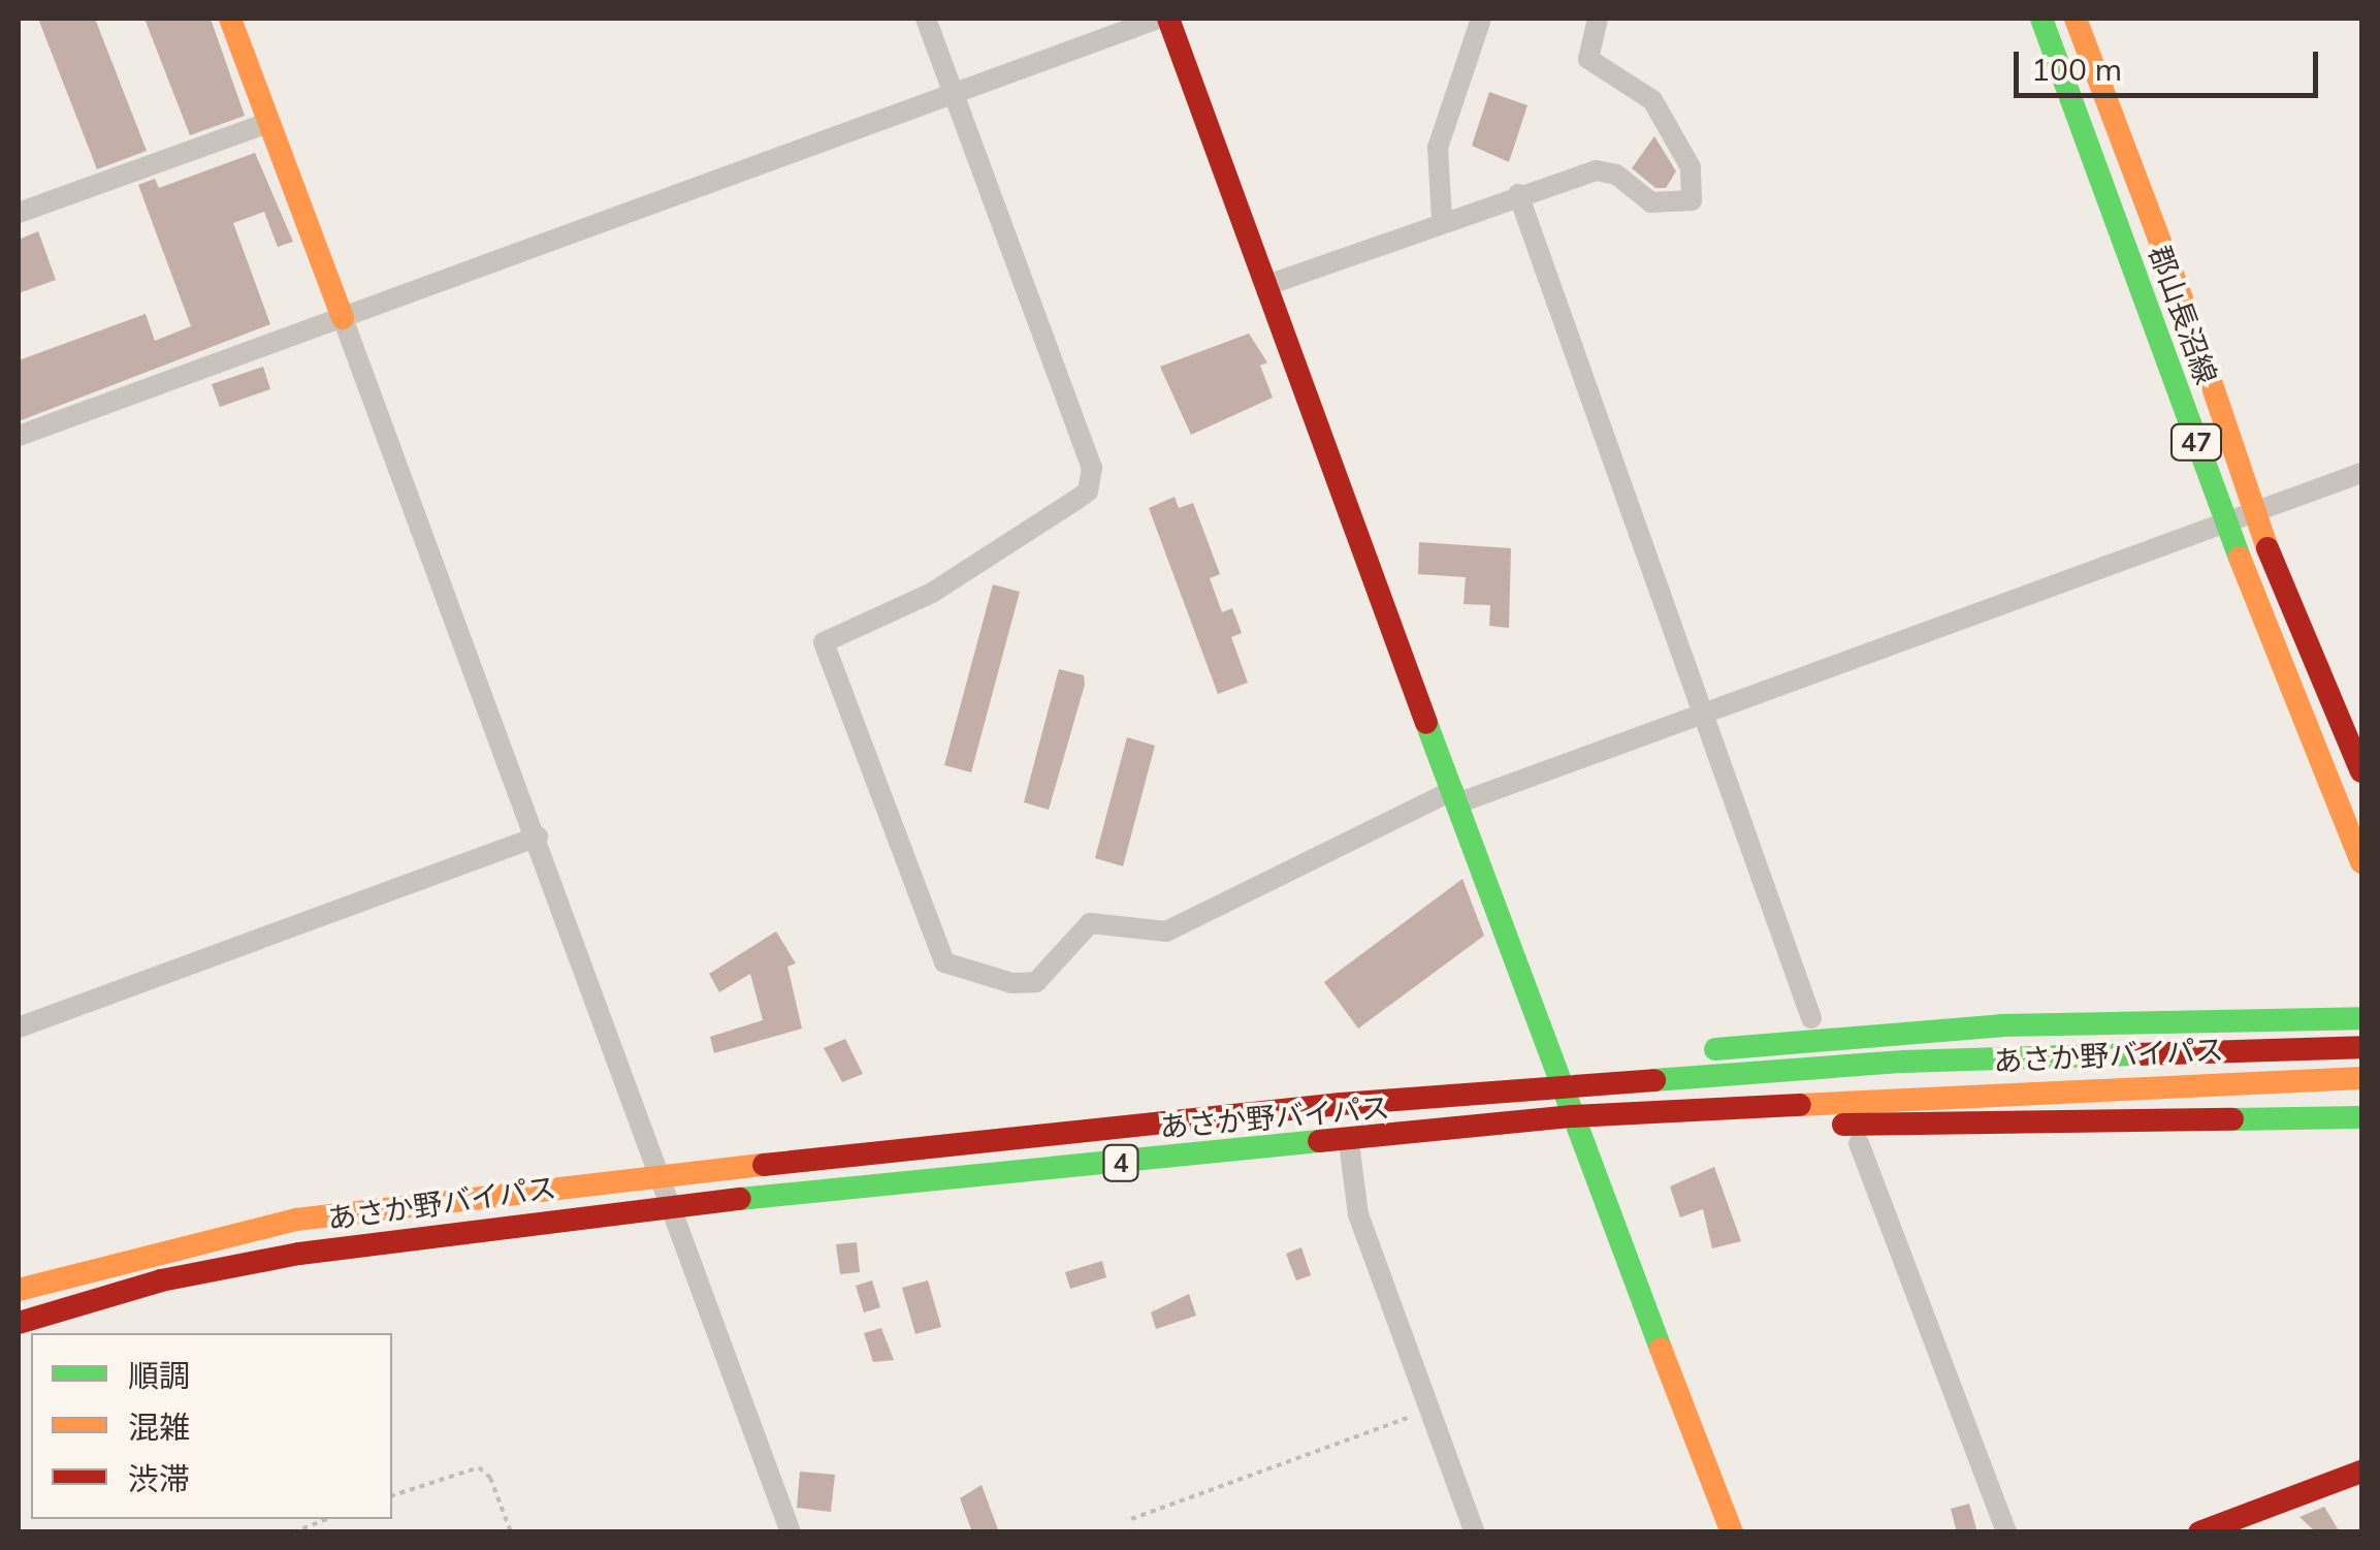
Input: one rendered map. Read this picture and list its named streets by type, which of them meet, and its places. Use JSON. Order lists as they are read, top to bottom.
{
  "streets": {
    "main road": [
      "郡山長沼線",
      "47",
      "あさか野バイパス",
      "4"
    ]
  },
  "crossings": [
    ["あさか野バイパス", "4"]
  ],
  "legend": ["順調", "混雑", "渋滞"],
  "scale_bar": "100 m"
}
